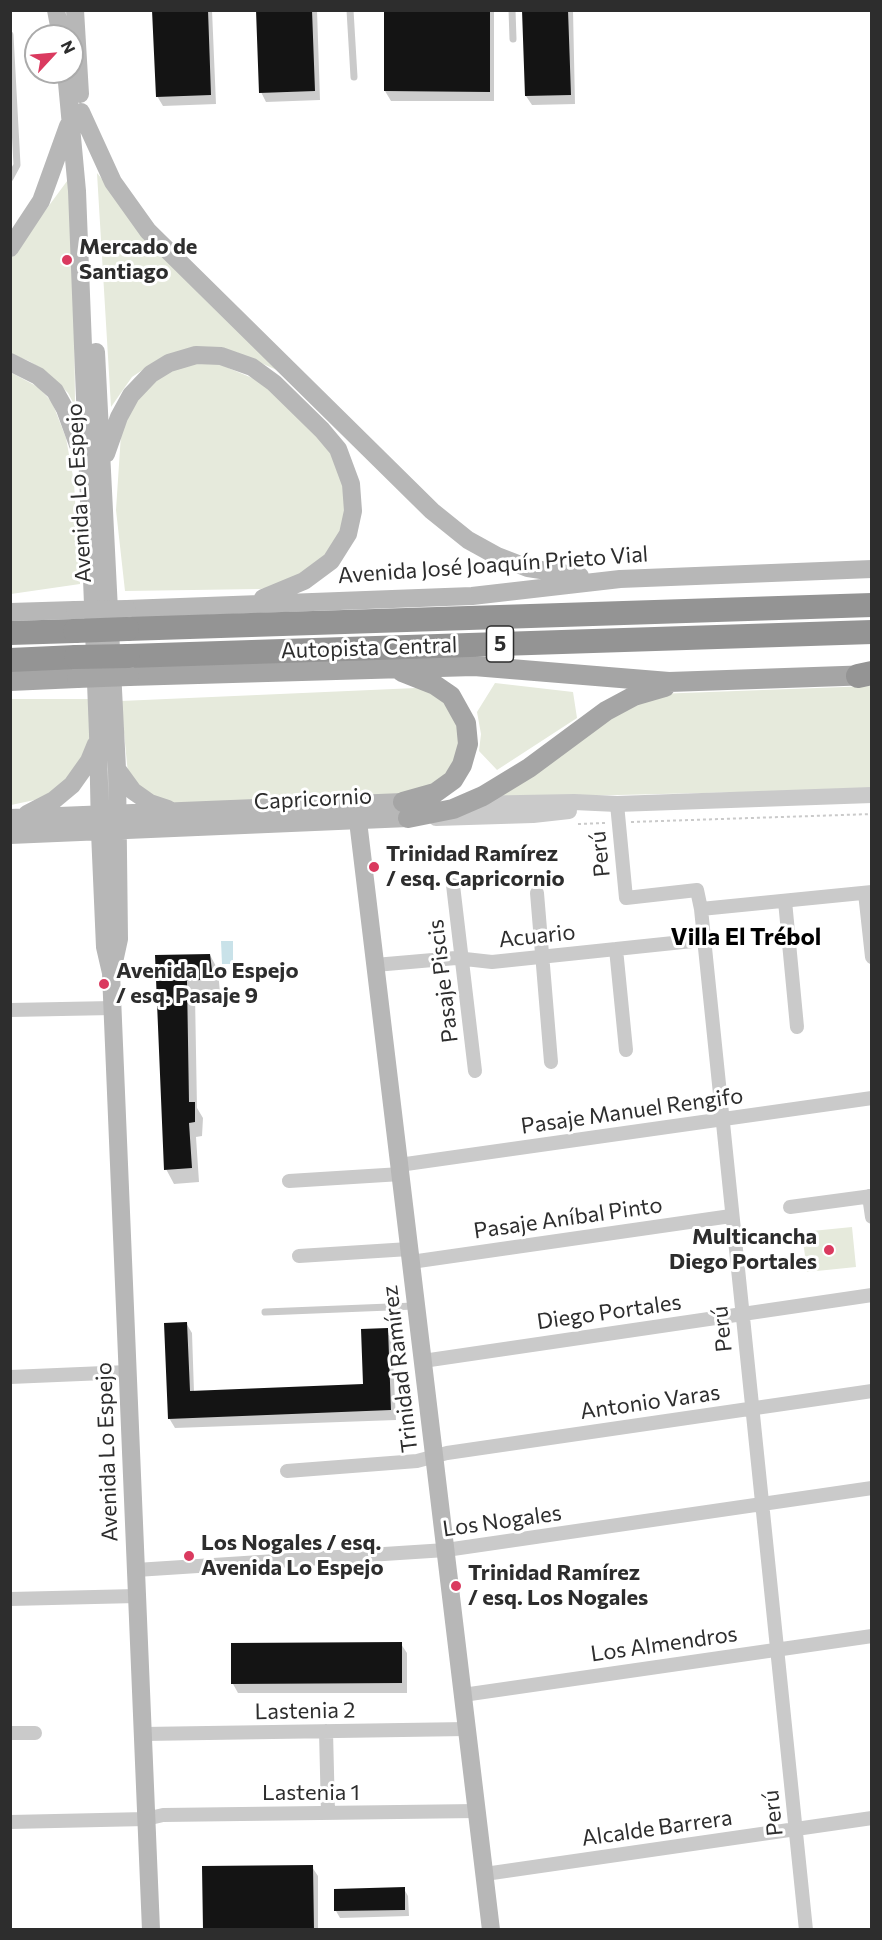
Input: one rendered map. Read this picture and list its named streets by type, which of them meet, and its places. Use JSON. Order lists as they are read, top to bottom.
{
  "streets": {
    "highway": ["5", "Autopista Central"],
    "main road": [
      "Avenida Lo Espejo",
      "Avenida José Joaquín Prieto Vial",
      "Capricornio",
      "Trinidad Ramírez"
    ],
    "street": [
      "Perú",
      "Acuario",
      "Pasaje Piscis",
      "Pasaje Manuel Rengifo",
      "Pasaje Aníbal Pinto",
      "Diego Portales",
      "Antonio Varas",
      "Los Nogales",
      "Los Almendros",
      "Lastenia 2",
      "Lastenia 1",
      "Alcalde Barrera"
    ]
  },
  "crossings": [
    ["Avenida Lo Espejo", "Capricornio"],
    ["Avenida Lo Espejo", "Los Nogales"],
    ["Avenida Lo Espejo", "Lastenia 2"],
    ["Avenida Lo Espejo", "Lastenia 1"],
    ["Avenida José Joaquín Prieto Vial", "Autopista Central"],
    ["Capricornio", "Perú"],
    ["Capricornio", "Trinidad Ramírez"],
    ["Perú", "Acuario"],
    ["Perú", "Pasaje Manuel Rengifo"],
    ["Perú", "Pasaje Aníbal Pinto"],
    ["Perú", "Diego Portales"],
    ["Perú", "Antonio Varas"],
    ["Perú", "Los Nogales"],
    ["Perú", "Los Almendros"],
    ["Perú", "Alcalde Barrera"],
    ["Acuario", "Pasaje Piscis"],
    ["Acuario", "Trinidad Ramírez"],
    ["Pasaje Manuel Rengifo", "Trinidad Ramírez"],
    ["Pasaje Aníbal Pinto", "Trinidad Ramírez"],
    ["Diego Portales", "Trinidad Ramírez"],
    ["Trinidad Ramírez", "Antonio Varas"],
    ["Trinidad Ramírez", "Los Nogales"],
    ["Trinidad Ramírez", "Los Almendros"],
    ["Trinidad Ramírez", "Lastenia 2"],
    ["Trinidad Ramírez", "Lastenia 1"],
    ["Trinidad Ramírez", "Alcalde Barrera"]
  ],
  "districts": ["Villa El Trébol"],
  "places": [
    "Mercado de Santiago",
    "Trinidad Ramírez / esq. Capricornio",
    "Avenida Lo Espejo / esq. Pasaje 9",
    "Multicancha Diego Portales",
    "Los Nogales / esq. Avenida Lo Espejo",
    "Trinidad Ramírez / esq. Los Nogales"
  ],
  "north": "top right"
}
